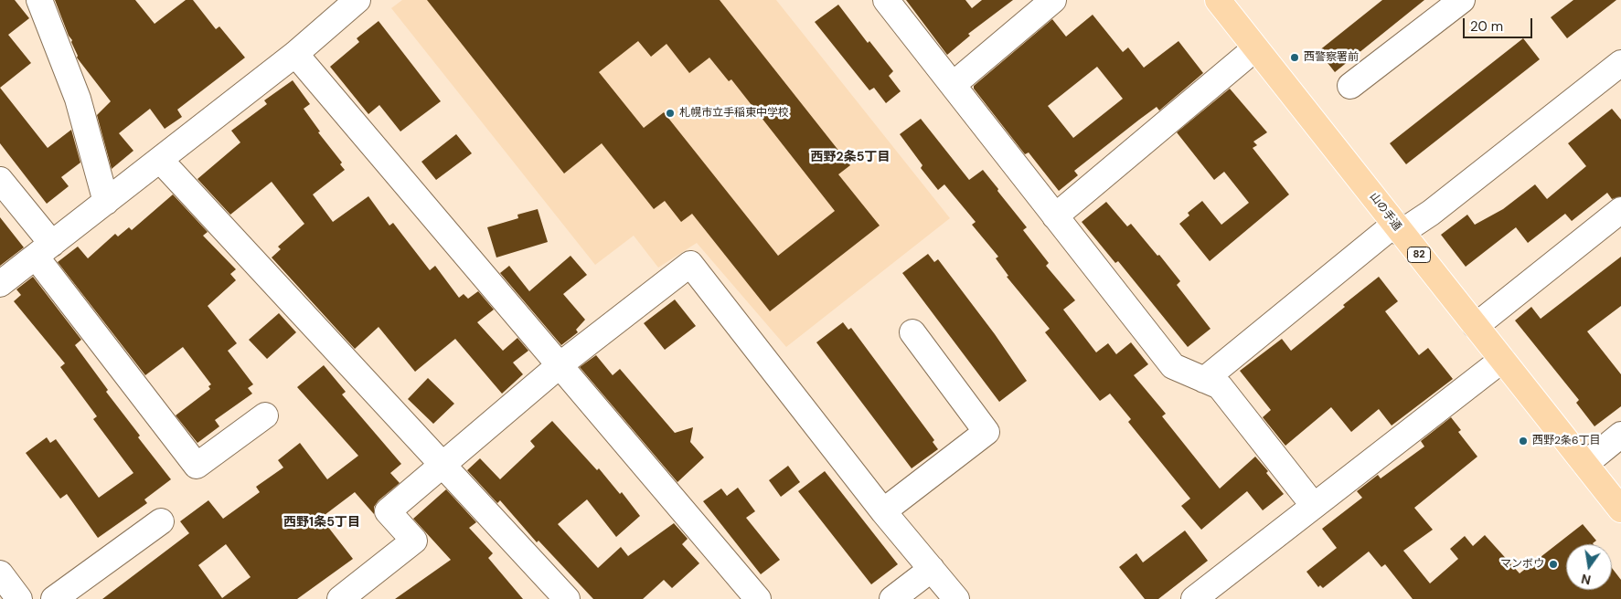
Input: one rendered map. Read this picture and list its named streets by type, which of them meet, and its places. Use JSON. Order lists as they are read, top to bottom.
{
  "streets": {
    "main road": ["山の手通", "82"]
  },
  "districts": ["西野2条5丁目", "西野1条5丁目"],
  "places": [
    "西警察署前",
    "札幌市立手稲東中学校",
    "西野2条6丁目",
    "マンボウ"
  ],
  "scale_bar": "20 m",
  "north": "bottom"
}
